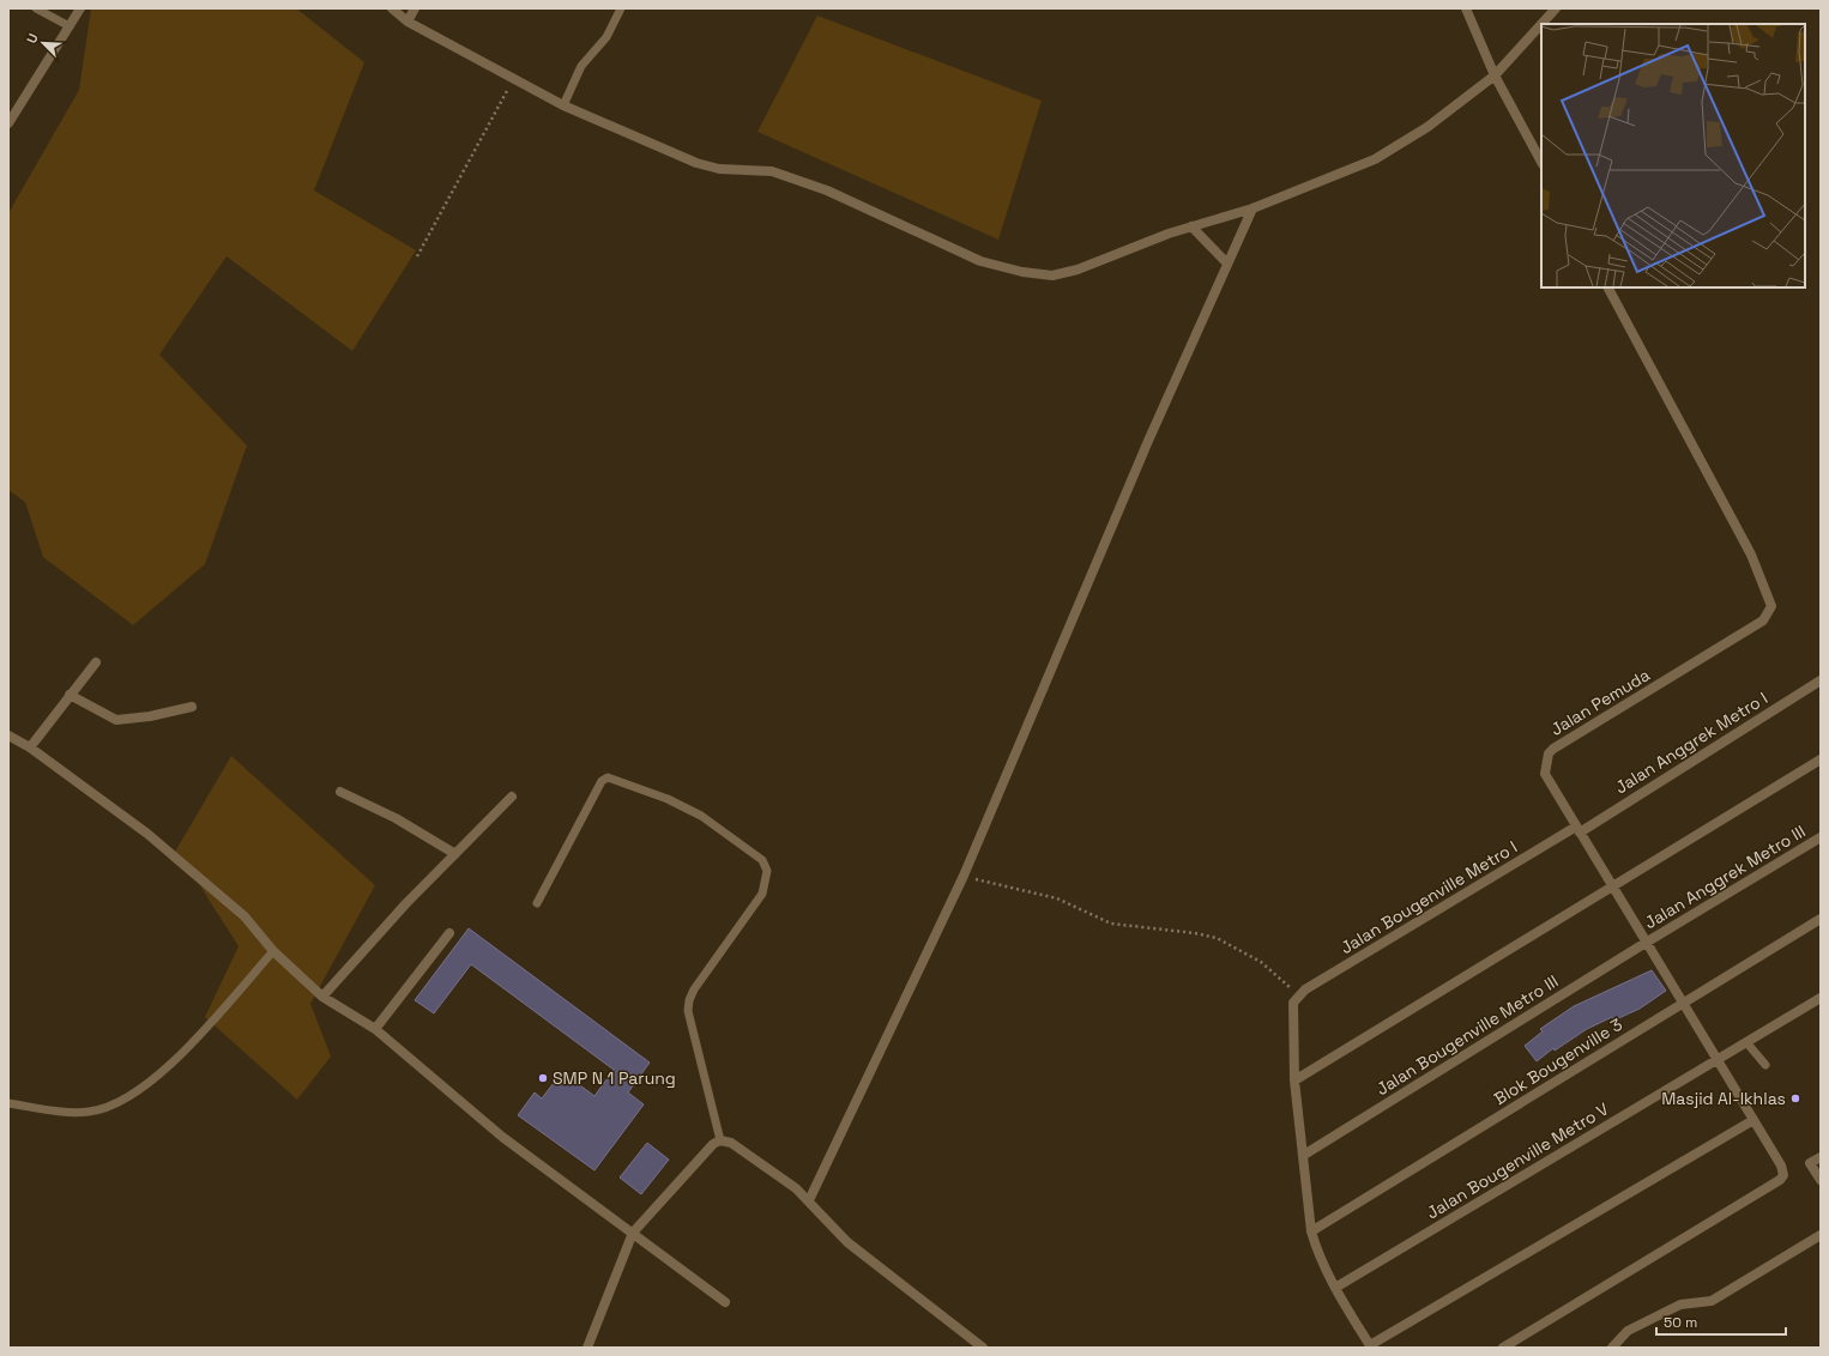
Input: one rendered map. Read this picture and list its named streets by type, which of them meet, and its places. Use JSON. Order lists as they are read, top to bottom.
{
  "streets": {
    "street": [
      "Jalan Pemuda",
      "Jalan Anggrek Metro I",
      "Jalan Anggrek Metro III",
      "Jalan Bougenville Metro I",
      "Jalan Bougenville Metro III",
      "Blok Bougenville 3",
      "Jalan Bougenville Metro V"
    ]
  },
  "crossings": [
    ["Jalan Pemuda", "Jalan Anggrek Metro I"],
    ["Jalan Pemuda", "Jalan Anggrek Metro III"],
    ["Jalan Pemuda", "Jalan Bougenville Metro I"],
    ["Jalan Pemuda", "Jalan Bougenville Metro III"],
    ["Jalan Pemuda", "Blok Bougenville 3"],
    ["Jalan Pemuda", "Jalan Bougenville Metro V"],
    ["Jalan Anggrek Metro I", "Jalan Bougenville Metro I"],
    ["Jalan Anggrek Metro III", "Jalan Bougenville Metro III"]
  ],
  "places": ["SMP N 1 Parung", "Masjid Al-Ikhlas"],
  "scale_bar": "50 m",
  "north": "top left"
}
